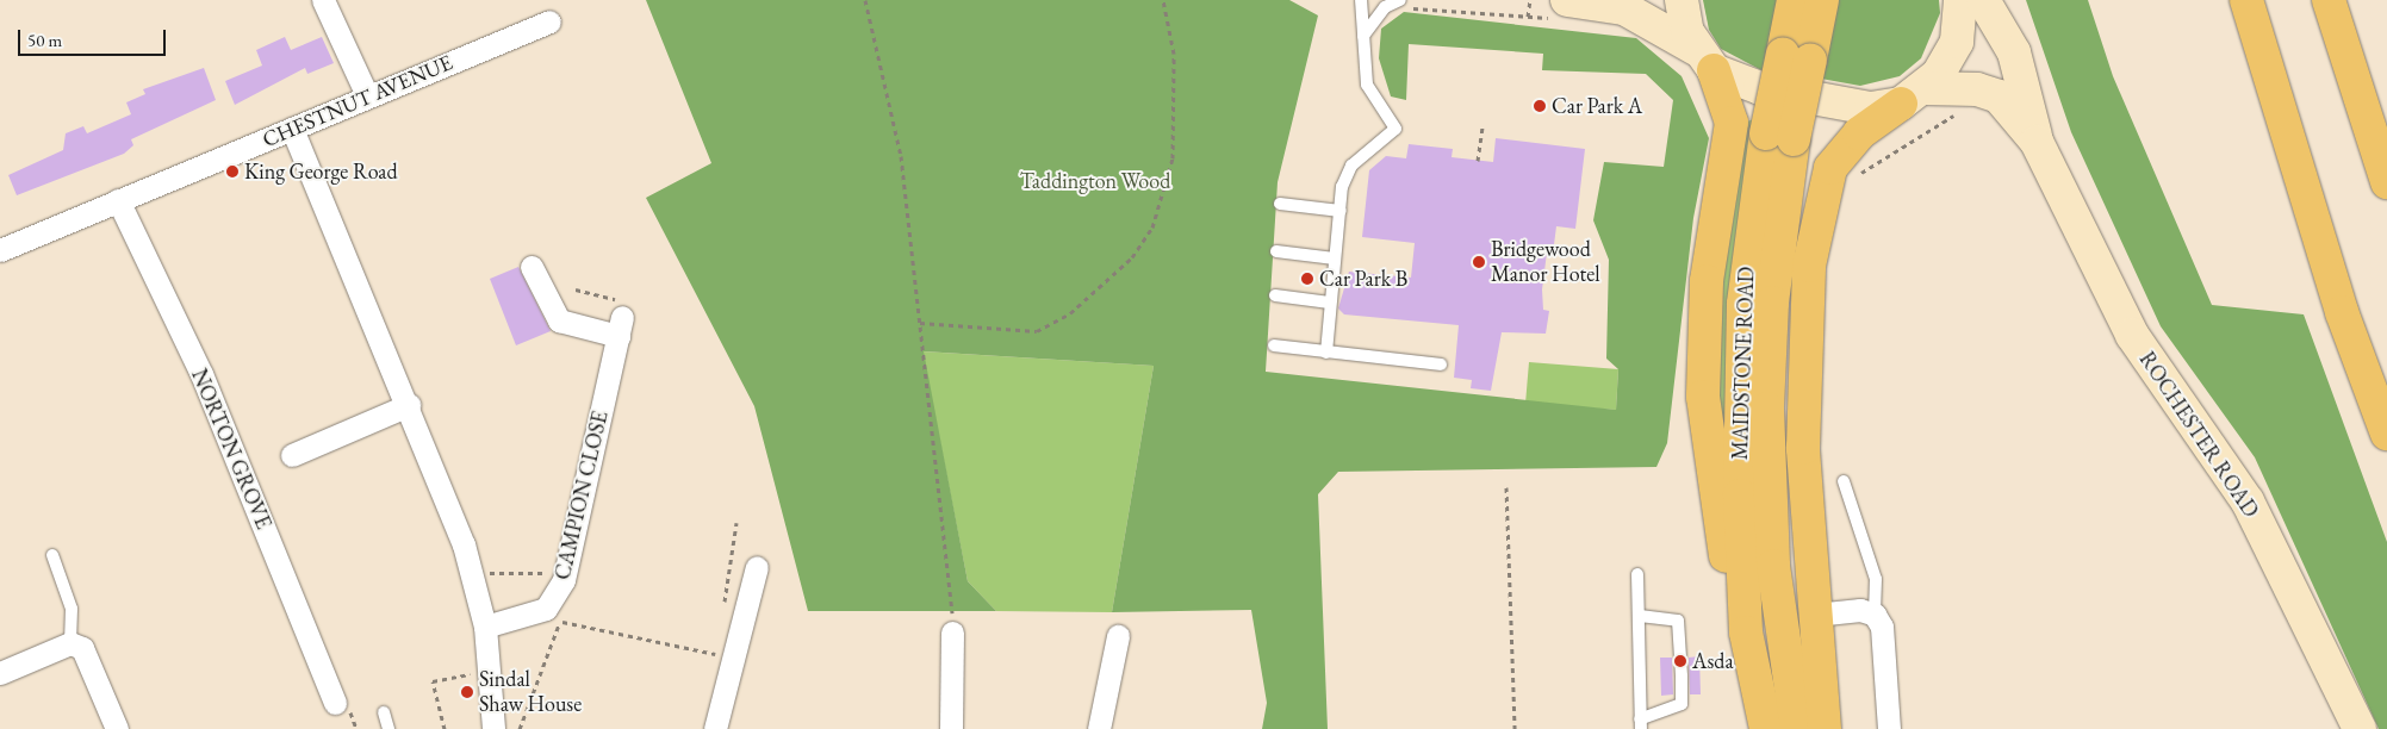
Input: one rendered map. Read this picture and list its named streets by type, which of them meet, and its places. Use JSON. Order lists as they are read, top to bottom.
{
  "streets": {
    "main road": ["MAIDSTONE ROAD", "ROCHESTER ROAD"],
    "street": ["CHESTNUT AVENUE", "NORTON GROVE", "CAMPION CLOSE"]
  },
  "crossings": [
    ["CHESTNUT AVENUE", "NORTON GROVE"]
  ],
  "parks": ["Taddington Wood"],
  "places": [
    "Car Park A",
    "King George Road",
    "Bridgewood Manor Hotel",
    "Car Park B",
    "Asda",
    "Sindal Shaw House"
  ],
  "scale_bar": "50 m"
}
